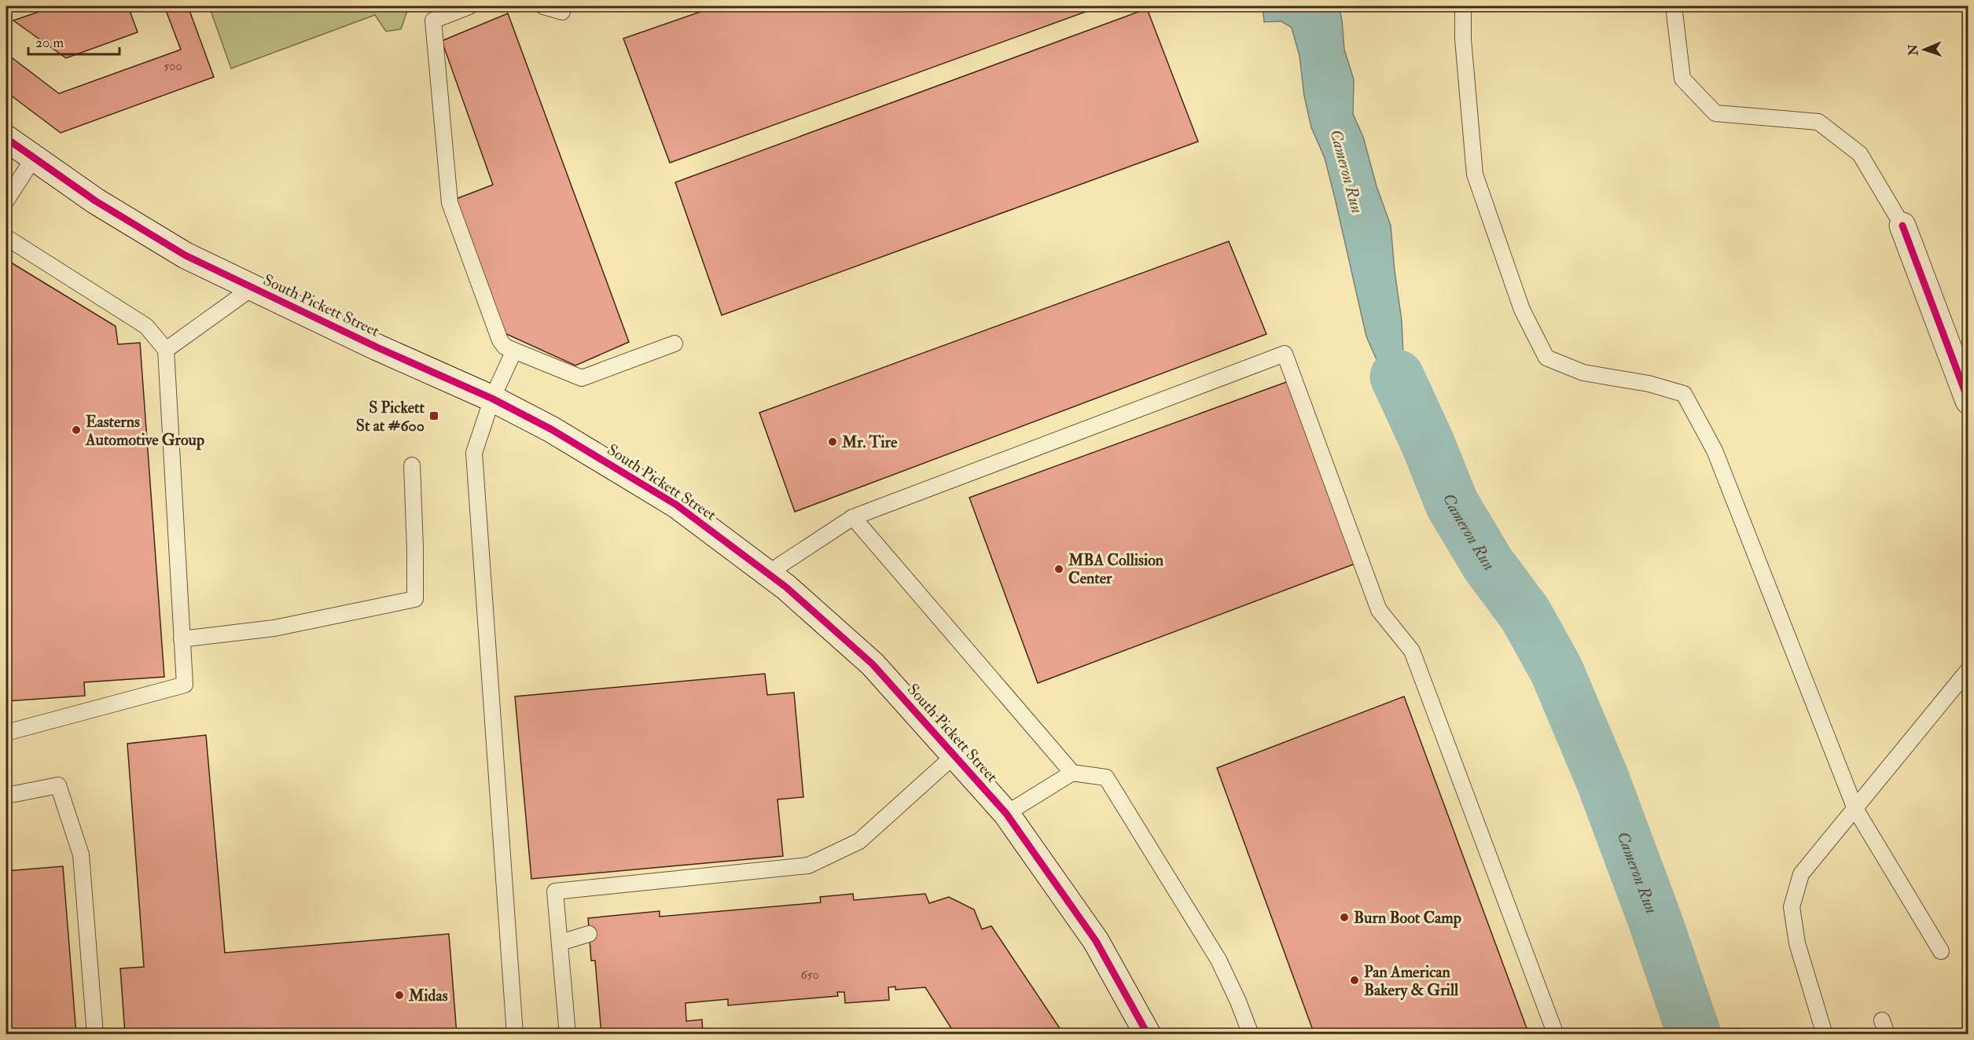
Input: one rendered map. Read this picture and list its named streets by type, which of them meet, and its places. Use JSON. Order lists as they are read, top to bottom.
{
  "streets": {
    "main road": ["South Pickett Street"]
  },
  "water": ["Cameron Run"],
  "places": {
    "transit": ["S Pickett St at #600"],
    "other": [
      "Easterns Automotive Group",
      "Mr. Tire",
      "MBA Collision Center",
      "Burn Boot Camp",
      "Pan American Bakery & Grill",
      "Midas"
    ]
  },
  "house_numbers": ["500", "650"],
  "scale_bar": "20 m",
  "north": "left"
}
